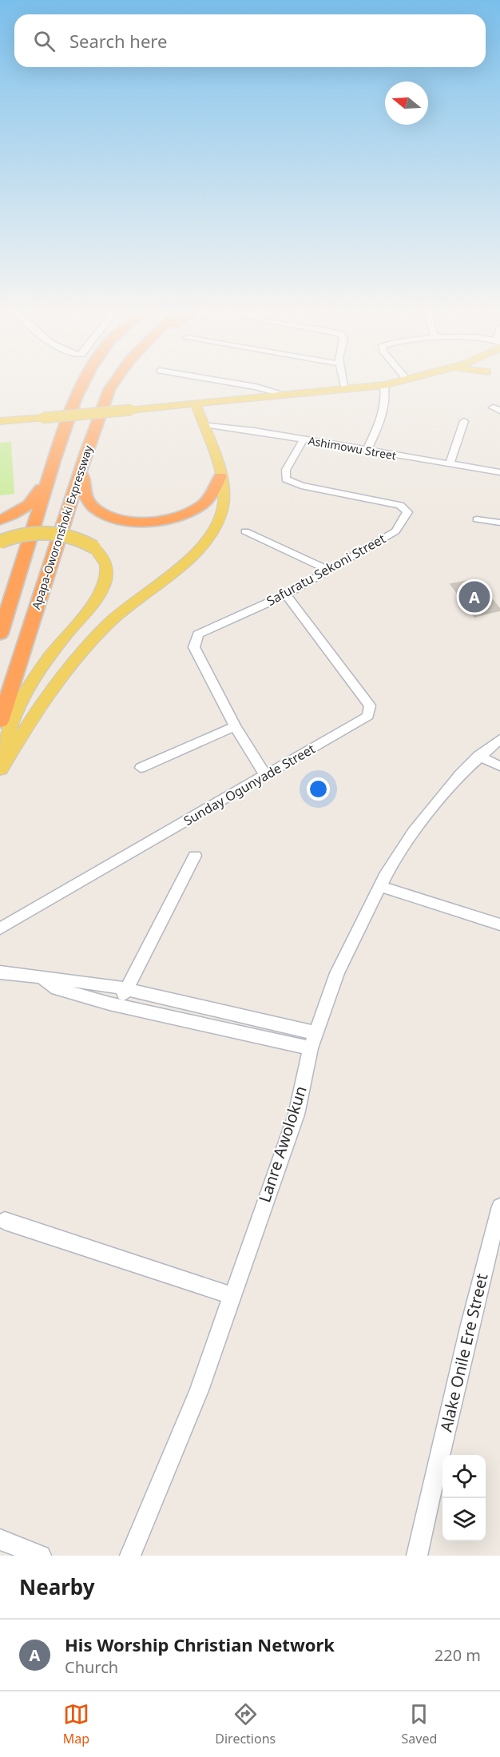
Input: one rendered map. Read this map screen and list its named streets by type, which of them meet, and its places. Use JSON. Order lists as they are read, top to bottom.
{
  "streets": {
    "highway": ["Apapa-Oworonshoki Expressway"],
    "street": [
      "Ashimowu Street",
      "Safuratu Sekoni Street",
      "Sunday Ogunyade Street",
      "Lanre Awolokun",
      "Alake Onile Ere Street"
    ]
  },
  "crossings": [
    ["Ashimowu Street", "Safuratu Sekoni Street"],
    ["Safuratu Sekoni Street", "Sunday Ogunyade Street"]
  ],
  "north": "left",
  "page": {
    "search": "Search here",
    "pins": "A",
    "heading": "Nearby",
    "list": [
      {
        "mark": "A",
        "name": "His Worship Christian Network",
        "note": "Church",
        "value": "220 m"
      }
    ],
    "nav": ["Map", "Directions", "Saved"]
  }
}
